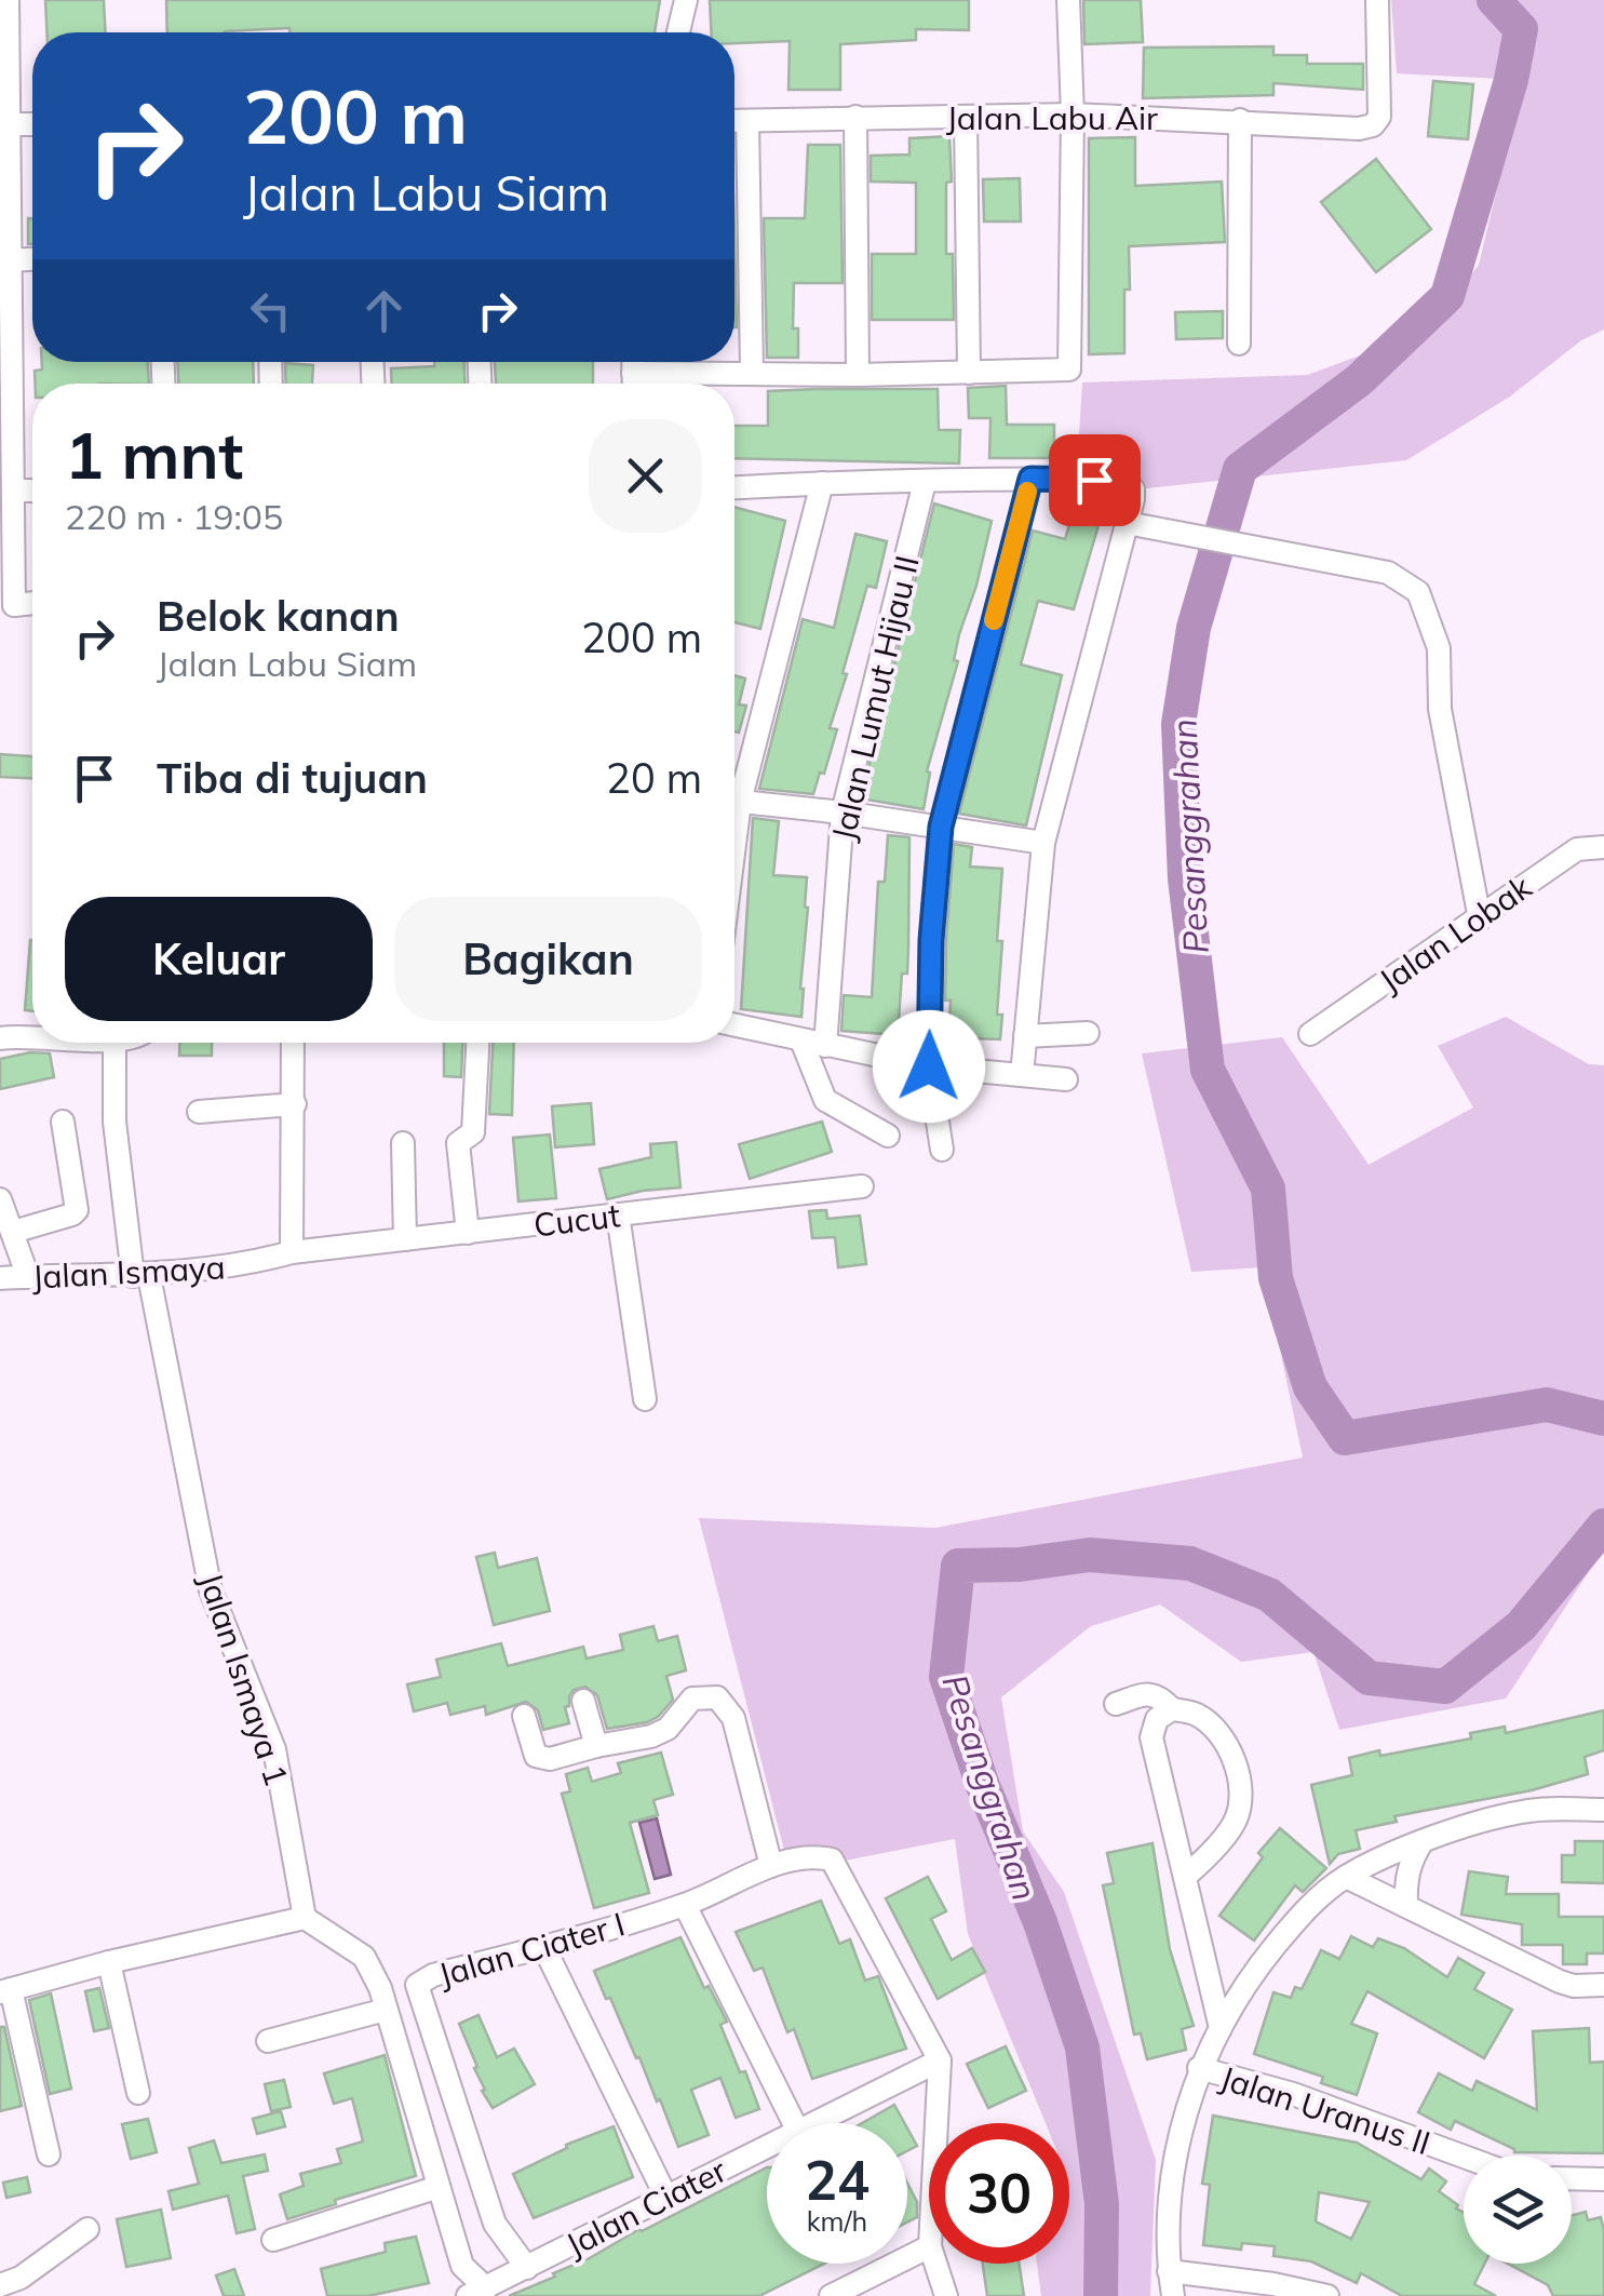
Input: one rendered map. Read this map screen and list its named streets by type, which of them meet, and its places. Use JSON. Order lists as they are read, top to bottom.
{
  "streets": {
    "street": [
      "Jalan Labu Air",
      "Jalan Lumut Hijau II",
      "Jalan Lobak",
      "Cucut",
      "Jalan Ismaya",
      "Jalan Ismaya 1",
      "Jalan Ciater I",
      "Jalan Uranus II",
      "Jalan Ciater"
    ]
  },
  "crossings": [
    ["Cucut", "Jalan Ismaya"],
    ["Jalan Ismaya", "Jalan Ismaya 1"],
    ["Jalan Ciater I", "Jalan Ciater"]
  ],
  "water": ["Pesanggrahan"],
  "page": {
    "turn": ["200 m", "Jalan Labu Siam"],
    "heading": ["1 mnt", "220 m · 19:05"],
    "list": [
      {
        "name": "Belok kanan",
        "note": "Jalan Labu Siam",
        "value": "200 m"
      },
      {
        "name": "Tiba di tujuan",
        "value": "20 m"
      }
    ],
    "buttons": ["Keluar", "Bagikan"],
    "speed": "24 km/h",
    "limit": "30"
  }
}
